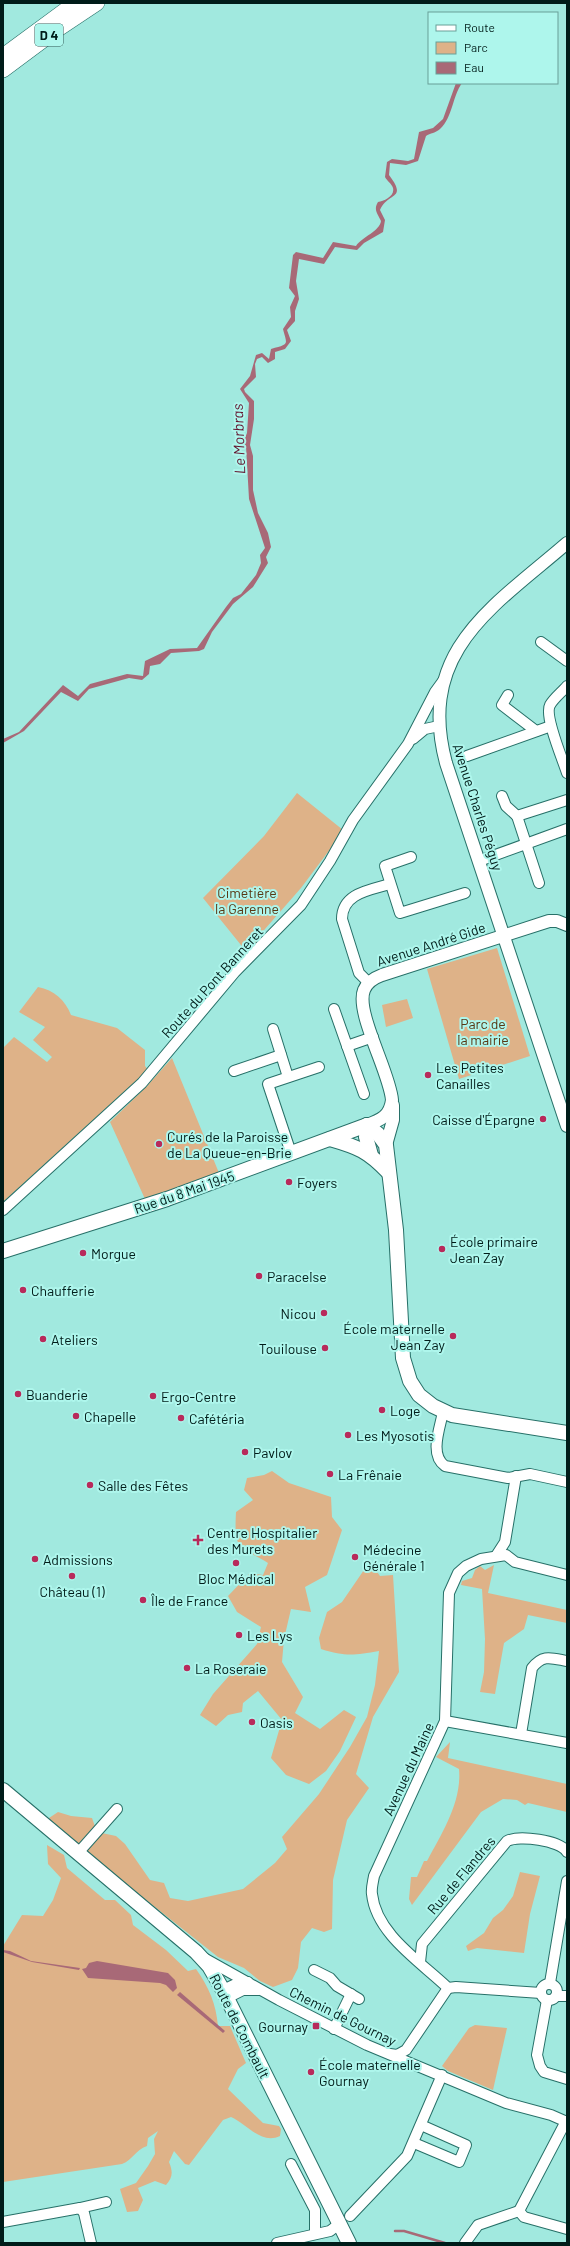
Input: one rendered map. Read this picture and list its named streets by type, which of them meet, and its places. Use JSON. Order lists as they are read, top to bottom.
{
  "streets": {
    "main road": ["D 4", "Rue du 8 Mai 1945", "Route de Combault"],
    "street": [
      "Avenue Charles Péguy",
      "Avenue André Gide",
      "Route du Pont Banneret",
      "Avenue du Maine",
      "Rue de Flandres",
      "Chemin de Gournay"
    ]
  },
  "crossings": [
    ["Avenue Charles Péguy", "Avenue André Gide"],
    ["Avenue Charles Péguy", "Route du Pont Banneret"],
    ["Avenue André Gide", "Rue du 8 Mai 1945"],
    ["Avenue du Maine", "Rue de Flandres"],
    ["Chemin de Gournay", "Route de Combault"]
  ],
  "water": ["Le Morbras"],
  "parks": ["Cimetière la Garenne", "Parc de la mairie"],
  "places": {
    "other": [
      "Les Petites Canailles",
      "Caisse d'Épargne",
      "Curés de la Paroisse de La Queue-en-Brie",
      "Foyers",
      "École primaire Jean Zay",
      "Morgue",
      "Paracelse",
      "Chaufferie",
      "Nicou",
      "École maternelle Jean Zay",
      "Ateliers",
      "Touilouse",
      "Buanderie",
      "Ergo-Centre",
      "Loge",
      "Chapelle",
      "Cafétéria",
      "Les Myosotis",
      "Pavlov",
      "La Frênaie",
      "Salle des Fêtes",
      "Médecine Générale 1",
      "Admissions",
      "Bloc Médical",
      "Château (1)",
      "Île de France",
      "Les Lys",
      "La Roseraie",
      "Oasis",
      "École maternelle Gournay"
    ],
    "health": ["Centre Hospitalier des Murets"],
    "transit": ["Gournay"]
  },
  "legend": ["Route", "Parc", "Eau"]
}
